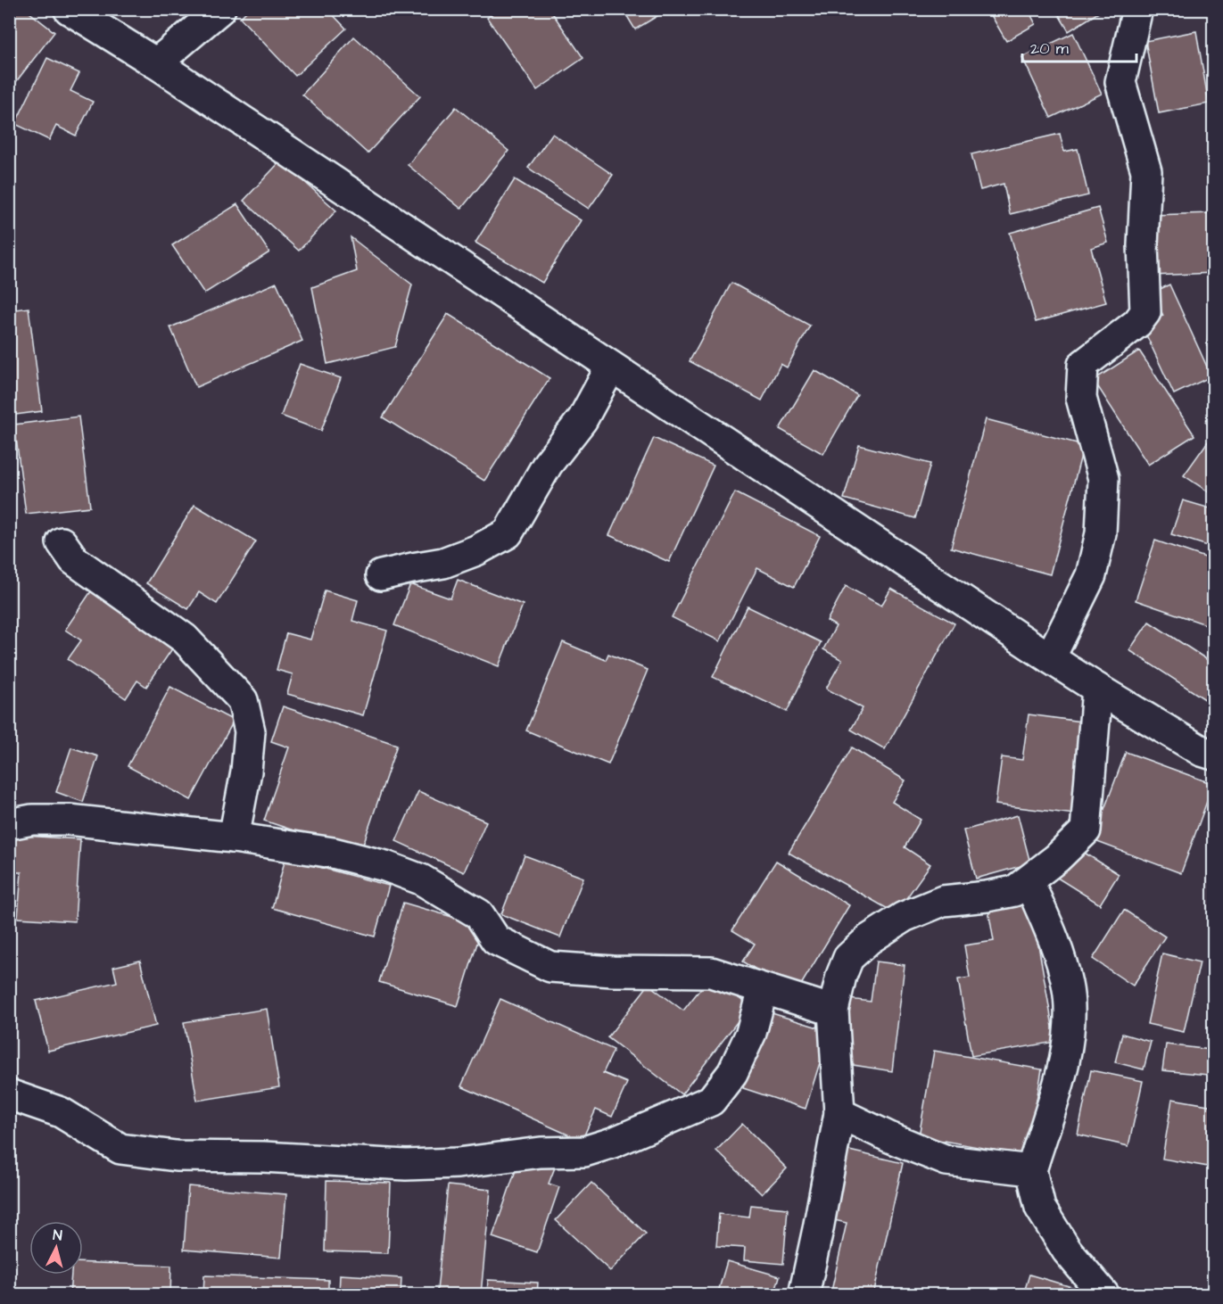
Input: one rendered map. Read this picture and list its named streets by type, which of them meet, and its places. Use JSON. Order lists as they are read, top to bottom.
{
  "scale_bar": "20 m",
  "north": "top"
}
